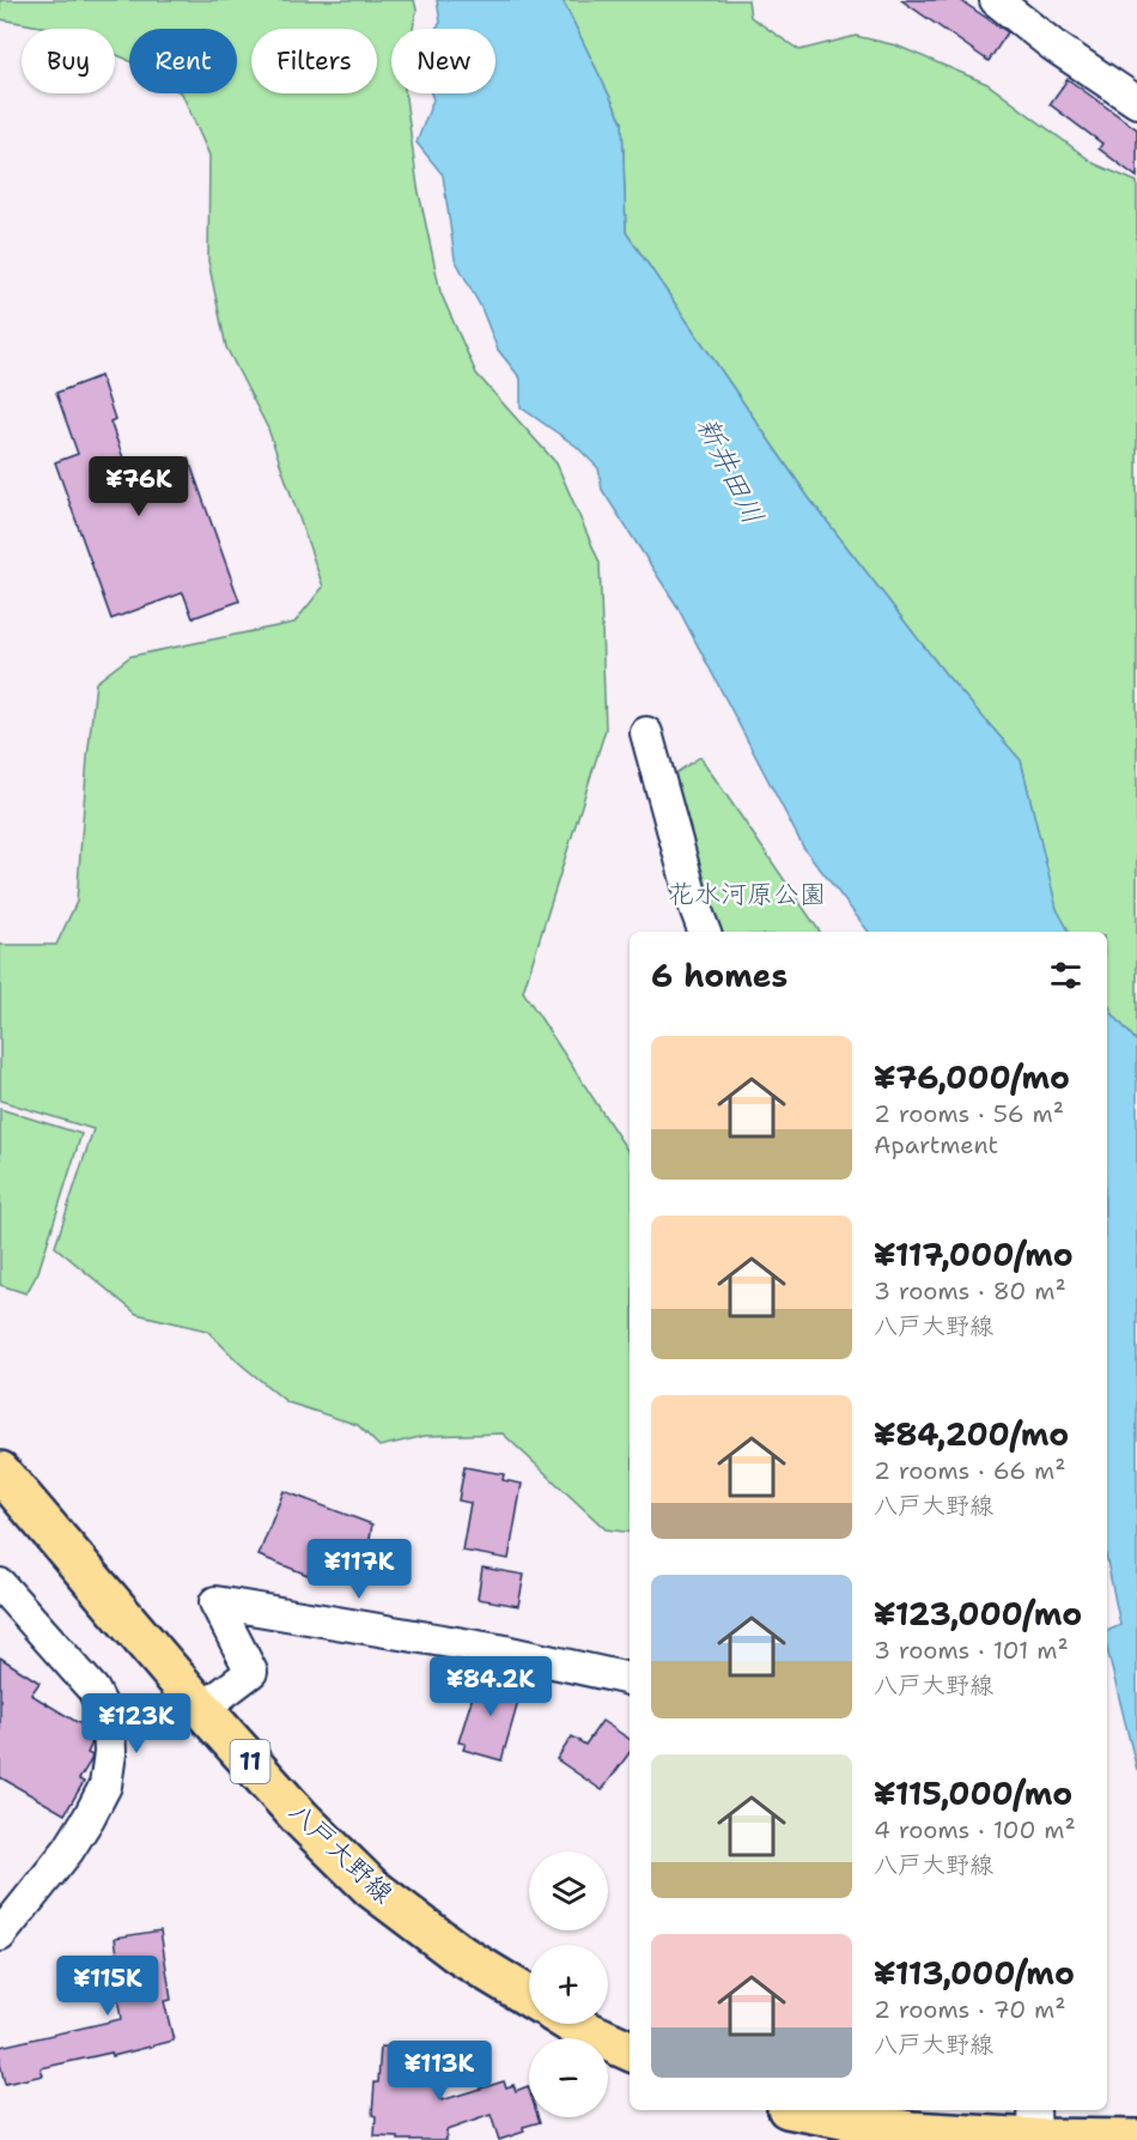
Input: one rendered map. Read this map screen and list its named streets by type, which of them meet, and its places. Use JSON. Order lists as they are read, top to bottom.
{
  "streets": {
    "main road": ["11", "八戸大野線"]
  },
  "water": ["新井田川"],
  "parks": ["花水河原公園"],
  "page": {
    "chip": [
      "Buy",
      "Rent",
      "Filters",
      "New"
    ],
    "price": [
      "¥76K",
      "¥117K",
      "¥84.2K",
      "¥123K",
      "¥115K",
      "¥113K"
    ],
    "heading": "6 homes",
    "list": [
      {
        "name": "¥76,000/mo",
        "note": "2 rooms · 56 m² · Apartment"
      },
      {
        "name": "¥117,000/mo",
        "note": "3 rooms · 80 m² · 八戸大野線"
      },
      {
        "name": "¥84,200/mo",
        "note": "2 rooms · 66 m² · 八戸大野線"
      },
      {
        "name": "¥123,000/mo",
        "note": "3 rooms · 101 m² · 八戸大野線"
      },
      {
        "name": "¥115,000/mo",
        "note": "4 rooms · 100 m² · 八戸大野線"
      },
      {
        "name": "¥113,000/mo",
        "note": "2 rooms · 70 m² · 八戸大野線"
      }
    ],
    "map_buttons": ["+", "−"]
  }
}
